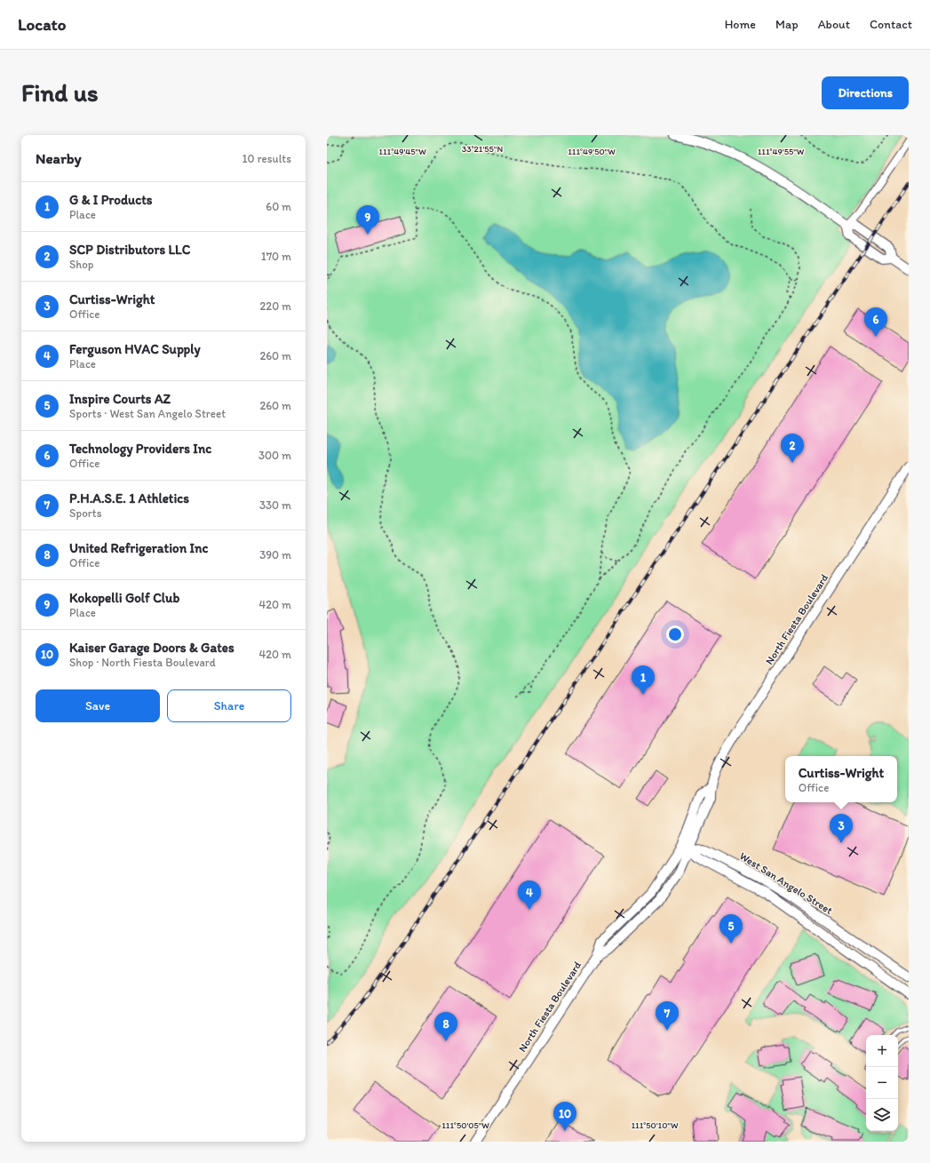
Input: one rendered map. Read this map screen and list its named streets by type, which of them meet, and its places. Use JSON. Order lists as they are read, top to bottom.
{
  "streets": {
    "street": ["North Fiesta Boulevard", "West San Angelo Street"]
  },
  "crossings": [
    ["North Fiesta Boulevard", "West San Angelo Street"]
  ],
  "page": {
    "header": "Locato",
    "nav": [
      "Home",
      "Map",
      "About",
      "Contact"
    ],
    "buttons": [
      "Directions",
      ["Save", "Share"]
    ],
    "title": "Find us",
    "heading": ["Nearby", "10 results"],
    "list": [
      {
        "mark": "1",
        "name": "G & I Products",
        "note": "Place",
        "value": "60 m"
      },
      {
        "mark": "2",
        "name": "SCP Distributors LLC",
        "note": "Shop",
        "value": "170 m"
      },
      {
        "mark": "3",
        "name": "Curtiss-Wright",
        "note": "Office",
        "value": "220 m"
      },
      {
        "mark": "4",
        "name": "Ferguson HVAC Supply",
        "note": "Place",
        "value": "260 m"
      },
      {
        "mark": "5",
        "name": "Inspire Courts AZ",
        "note": "Sports · West San Angelo Street",
        "value": "260 m"
      },
      {
        "mark": "6",
        "name": "Technology Providers Inc",
        "note": "Office",
        "value": "300 m"
      },
      {
        "mark": "7",
        "name": "P.H.A.S.E. 1 Athletics",
        "note": "Sports",
        "value": "330 m"
      },
      {
        "mark": "8",
        "name": "United Refrigeration Inc",
        "note": "Office",
        "value": "390 m"
      },
      {
        "mark": "9",
        "name": "Kokopelli Golf Club",
        "note": "Place",
        "value": "420 m"
      },
      {
        "mark": "10",
        "name": "Kaiser Garage Doors & Gates",
        "note": "Shop · North Fiesta Boulevard",
        "value": "420 m"
      }
    ],
    "pins": [
      "9",
      "6",
      "2",
      "1",
      "3",
      "4",
      "5",
      "7",
      "8",
      "10"
    ],
    "popup": ["Curtiss-Wright", "Office"],
    "map_buttons": ["+", "−"]
  },
  "coordinates": [
    "33°21'55\"N",
    "111°49'45\"W",
    "111°49'50\"W",
    "111°49'55\"W",
    "111°50'05\"W",
    "111°50'10\"W"
  ]
}
